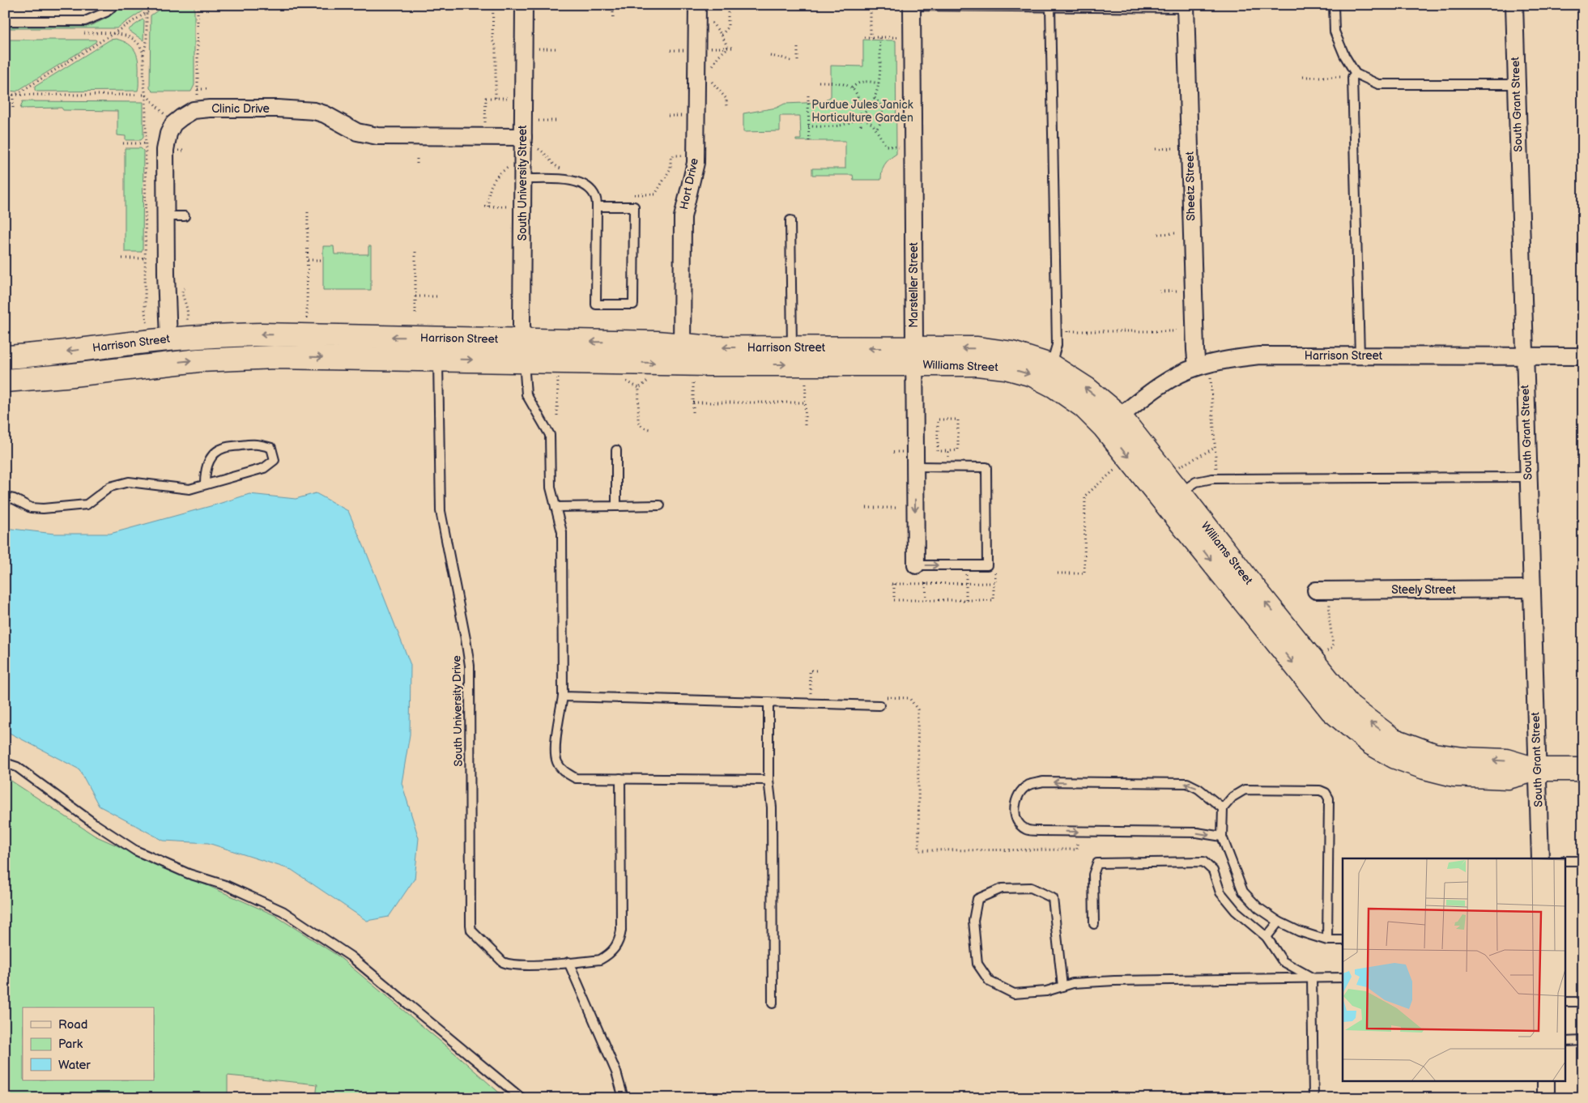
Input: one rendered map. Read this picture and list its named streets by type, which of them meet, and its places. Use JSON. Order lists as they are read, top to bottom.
{
  "streets": {
    "main road": ["Harrison Street", "Williams Street"],
    "street": [
      "South Grant Street",
      "Clinic Drive",
      "South University Street",
      "Hort Drive",
      "Sheetz Street",
      "Marsteller Street",
      "Steely Street"
    ],
    "lane": ["South University Drive"]
  },
  "crossings": [
    ["South Grant Street", "Harrison Street"],
    ["South Grant Street", "Williams Street"],
    ["South Grant Street", "Steely Street"],
    ["Clinic Drive", "South University Street"],
    ["South University Street", "Harrison Street"],
    ["Hort Drive", "Harrison Street"],
    ["Sheetz Street", "Harrison Street"],
    ["Marsteller Street", "Harrison Street"],
    ["Marsteller Street", "Williams Street"],
    ["Harrison Street", "Williams Street"],
    ["Harrison Street", "South University Drive"]
  ],
  "parks": ["Purdue Jules Janick Horticulture Garden"],
  "legend": ["Road", "Park", "Water"]
}
